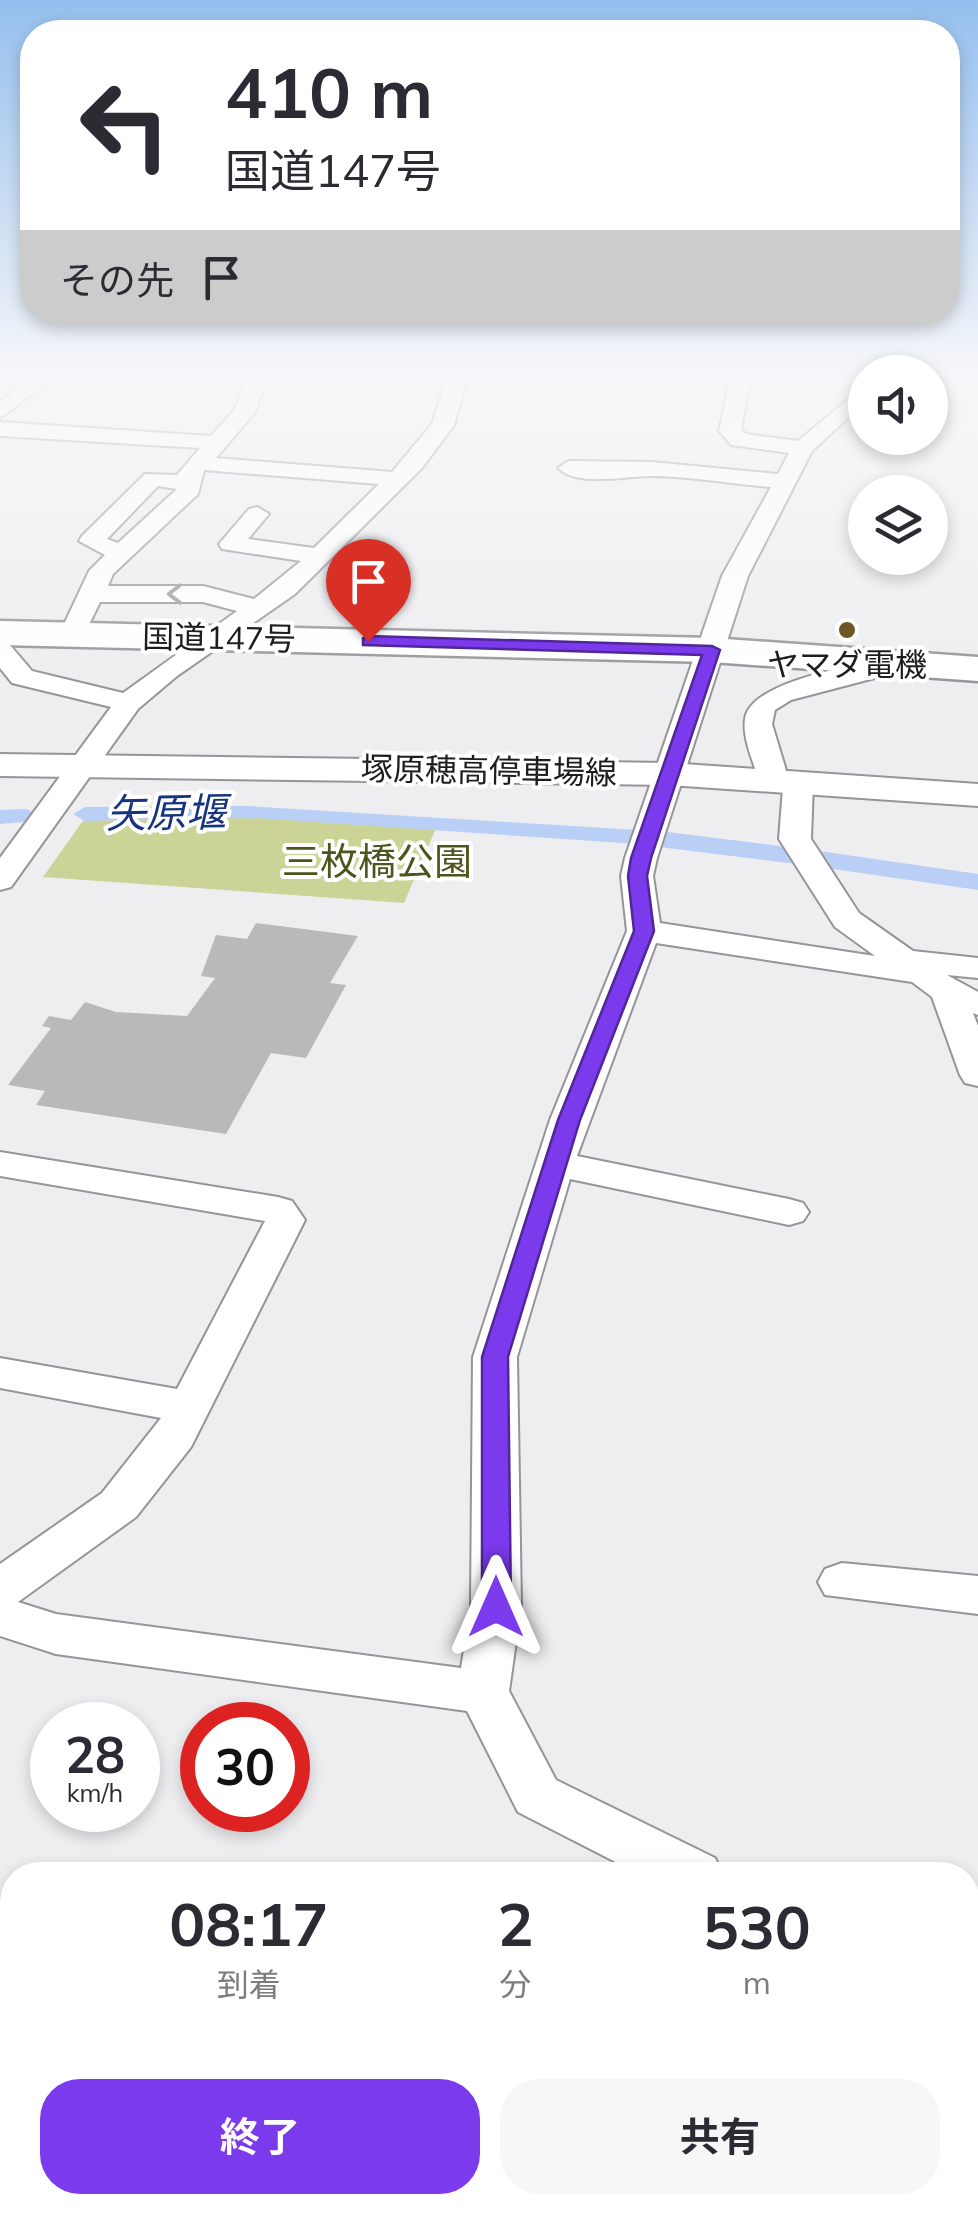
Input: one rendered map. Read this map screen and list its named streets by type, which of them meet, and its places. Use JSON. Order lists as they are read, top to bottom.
{
  "streets": {
    "highway": ["国道147号"],
    "main road": ["塚原穂高停車場線"]
  },
  "water": ["矢原堰"],
  "parks": ["三枚橋公園"],
  "places": ["ヤマダ電機"],
  "page": {
    "turn": ["410 m", "国道147号"],
    "then": "その先",
    "speed": "28 km/h",
    "limit": "30",
    "eta": [
      "08:17",
      "到着",
      "2",
      "分",
      "530",
      "m"
    ],
    "buttons": ["終了", "共有"]
  }
}
